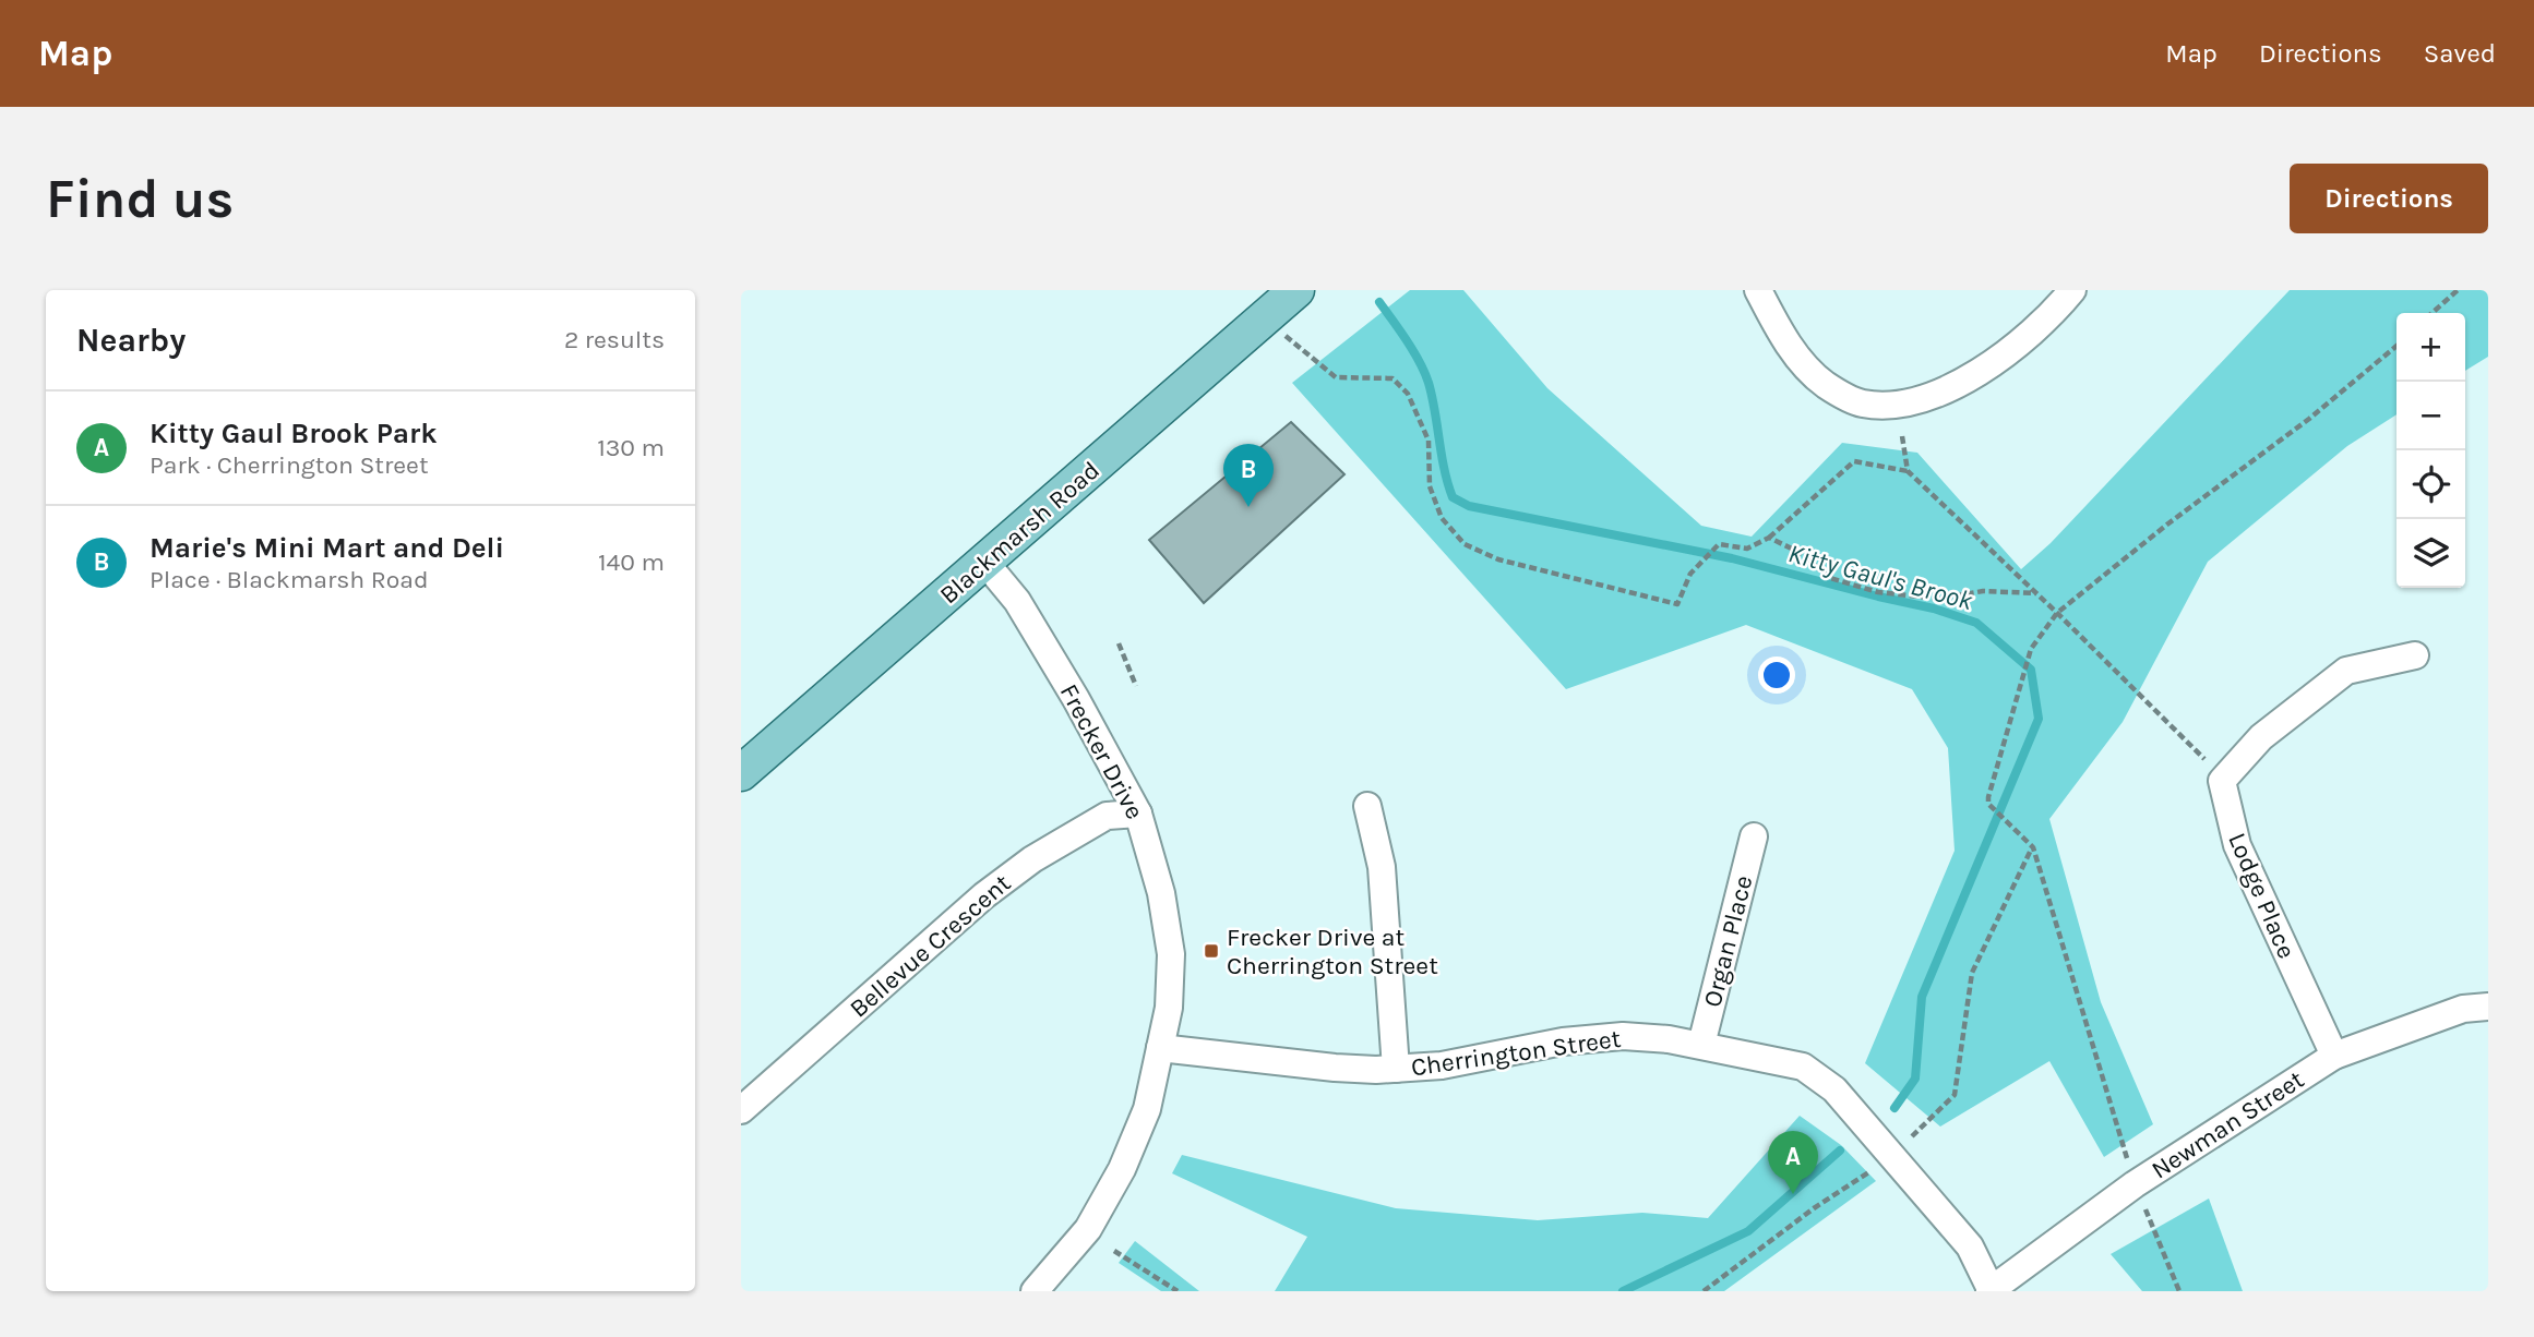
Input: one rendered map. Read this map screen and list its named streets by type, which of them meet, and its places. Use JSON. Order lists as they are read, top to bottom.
{
  "streets": {
    "main road": ["Blackmarsh Road"],
    "street": [
      "Frecker Drive",
      "Lodge Place",
      "Organ Place",
      "Bellevue Crescent",
      "Cherrington Street",
      "Newman Street"
    ]
  },
  "crossings": [
    ["Blackmarsh Road", "Frecker Drive"],
    ["Frecker Drive", "Bellevue Crescent"],
    ["Frecker Drive", "Cherrington Street"],
    ["Lodge Place", "Newman Street"],
    ["Organ Place", "Cherrington Street"],
    ["Cherrington Street", "Newman Street"]
  ],
  "water": ["Kitty Gaul's Brook"],
  "places": {
    "transit": ["Frecker Drive at Cherrington Street"]
  },
  "page": {
    "header": "Map",
    "nav": ["Map", "Directions", "Saved"],
    "buttons": "Directions",
    "title": "Find us",
    "heading": ["Nearby", "2 results"],
    "map_buttons": ["+", "−"],
    "list": [
      {
        "mark": "A",
        "name": "Kitty Gaul Brook Park",
        "note": "Park · Cherrington Street",
        "value": "130 m"
      },
      {
        "mark": "B",
        "name": "Marie's Mini Mart and Deli",
        "note": "Place · Blackmarsh Road",
        "value": "140 m"
      }
    ],
    "pins": ["B", "A"]
  }
}
